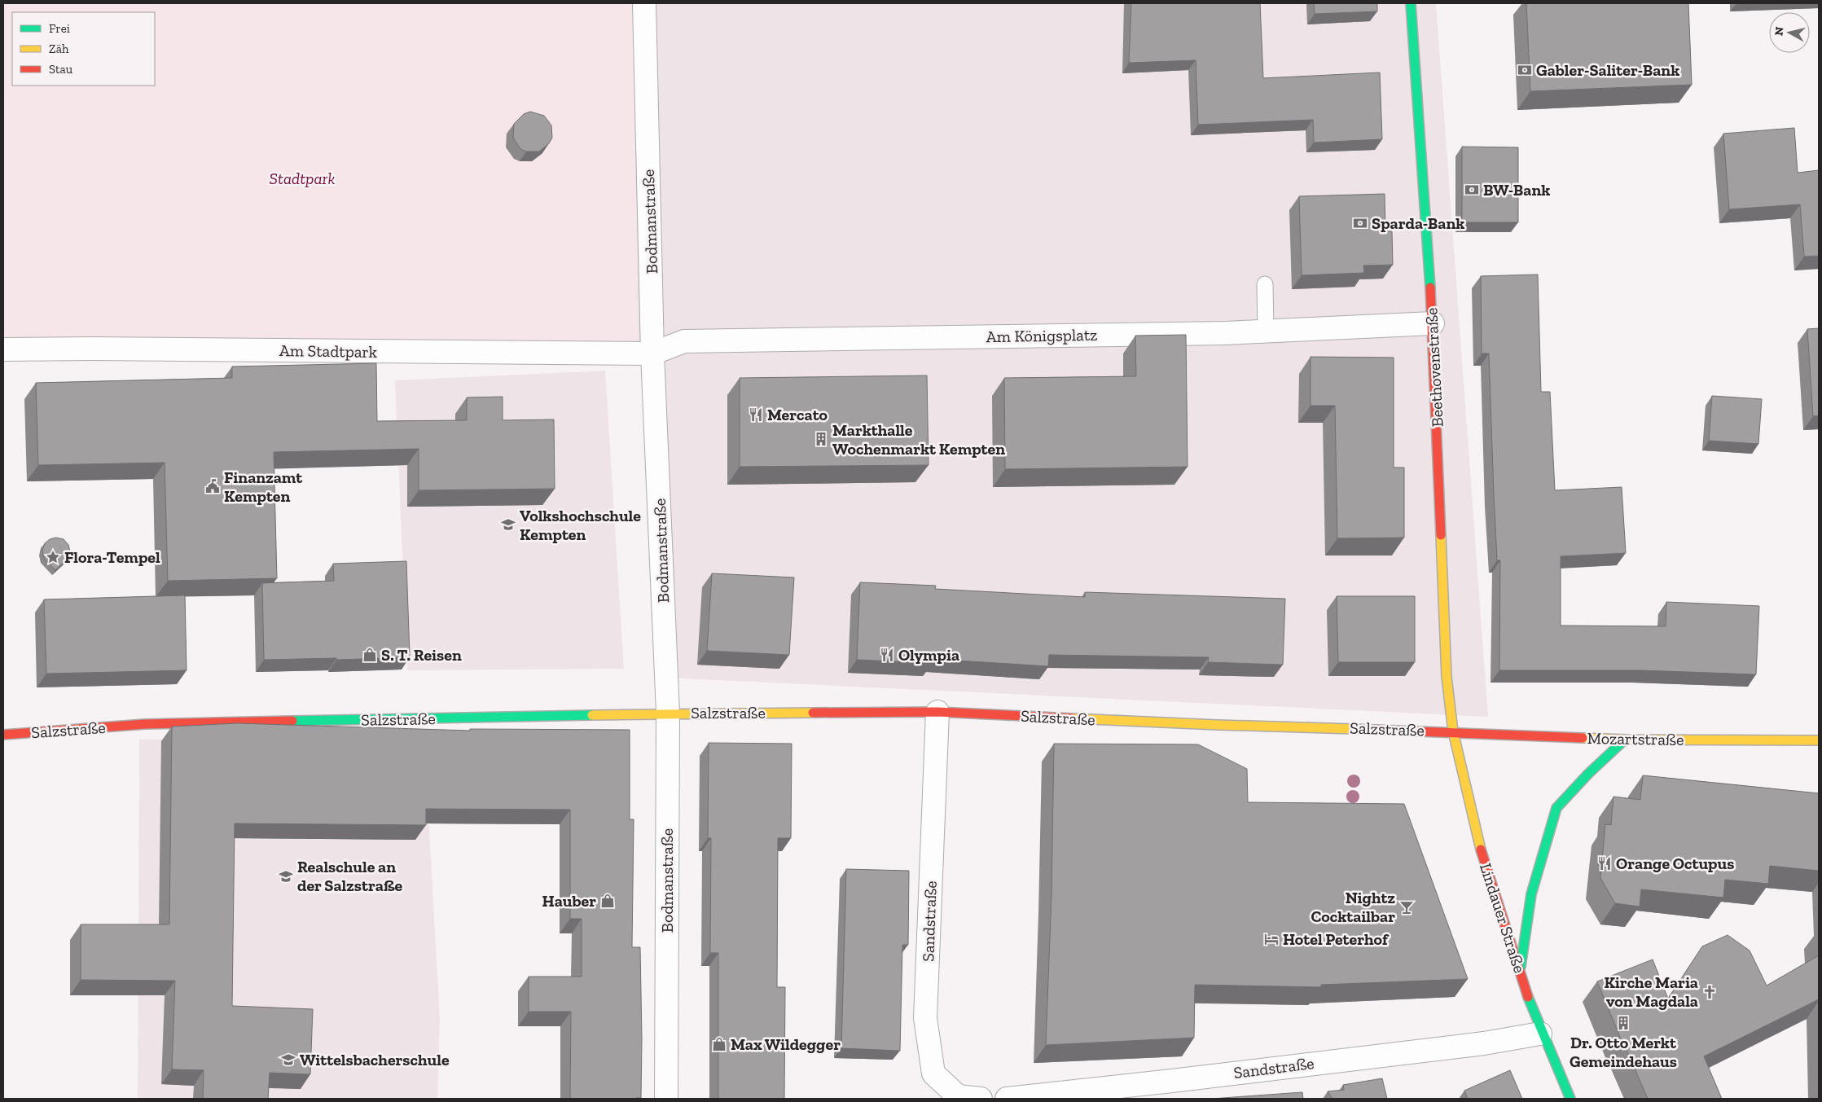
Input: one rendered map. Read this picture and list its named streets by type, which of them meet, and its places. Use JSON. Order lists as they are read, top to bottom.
{
  "streets": {
    "street": [
      "Bodmanstraße",
      "Am Königsplatz",
      "Am Stadtpark",
      "Beethovenstraße",
      "Salzstraße",
      "Mozartstraße",
      "Lindauer Straße",
      "Sandstraße"
    ]
  },
  "crossings": [
    ["Bodmanstraße", "Am Königsplatz"],
    ["Bodmanstraße", "Am Stadtpark"],
    ["Bodmanstraße", "Salzstraße"],
    ["Am Königsplatz", "Am Stadtpark"],
    ["Am Königsplatz", "Beethovenstraße"],
    ["Beethovenstraße", "Salzstraße"],
    ["Beethovenstraße", "Mozartstraße"],
    ["Beethovenstraße", "Lindauer Straße"],
    ["Salzstraße", "Mozartstraße"],
    ["Salzstraße", "Lindauer Straße"],
    ["Salzstraße", "Sandstraße"],
    ["Mozartstraße", "Lindauer Straße"],
    ["Lindauer Straße", "Sandstraße"]
  ],
  "parks": ["Stadtpark"],
  "places": {
    "bank": ["Gabler-Saliter-Bank", "BW-Bank", "Sparda-Bank"],
    "restaurant": ["Mercato", "Olympia", "Orange Octupus"],
    "building": ["Markthalle Wochenmarkt Kempten", "Dr. Otto Merkt Gemeindehaus"],
    "public building": ["Finanzamt Kempten"],
    "school or university": ["Volkshochschule Kempten", "Realschule an der Salzstraße", "Wittelsbacherschule"],
    "place": ["Flora-Tempel"],
    "shop": ["S. T. Reisen", "Hauber", "Max Wildegger"],
    "bar": ["Nightz Cocktailbar"],
    "hotel": ["Hotel Peterhof"],
    "church": ["Kirche Maria von Magdala"]
  },
  "legend": ["Frei", "Zäh", "Stau"],
  "north": "left"
}
